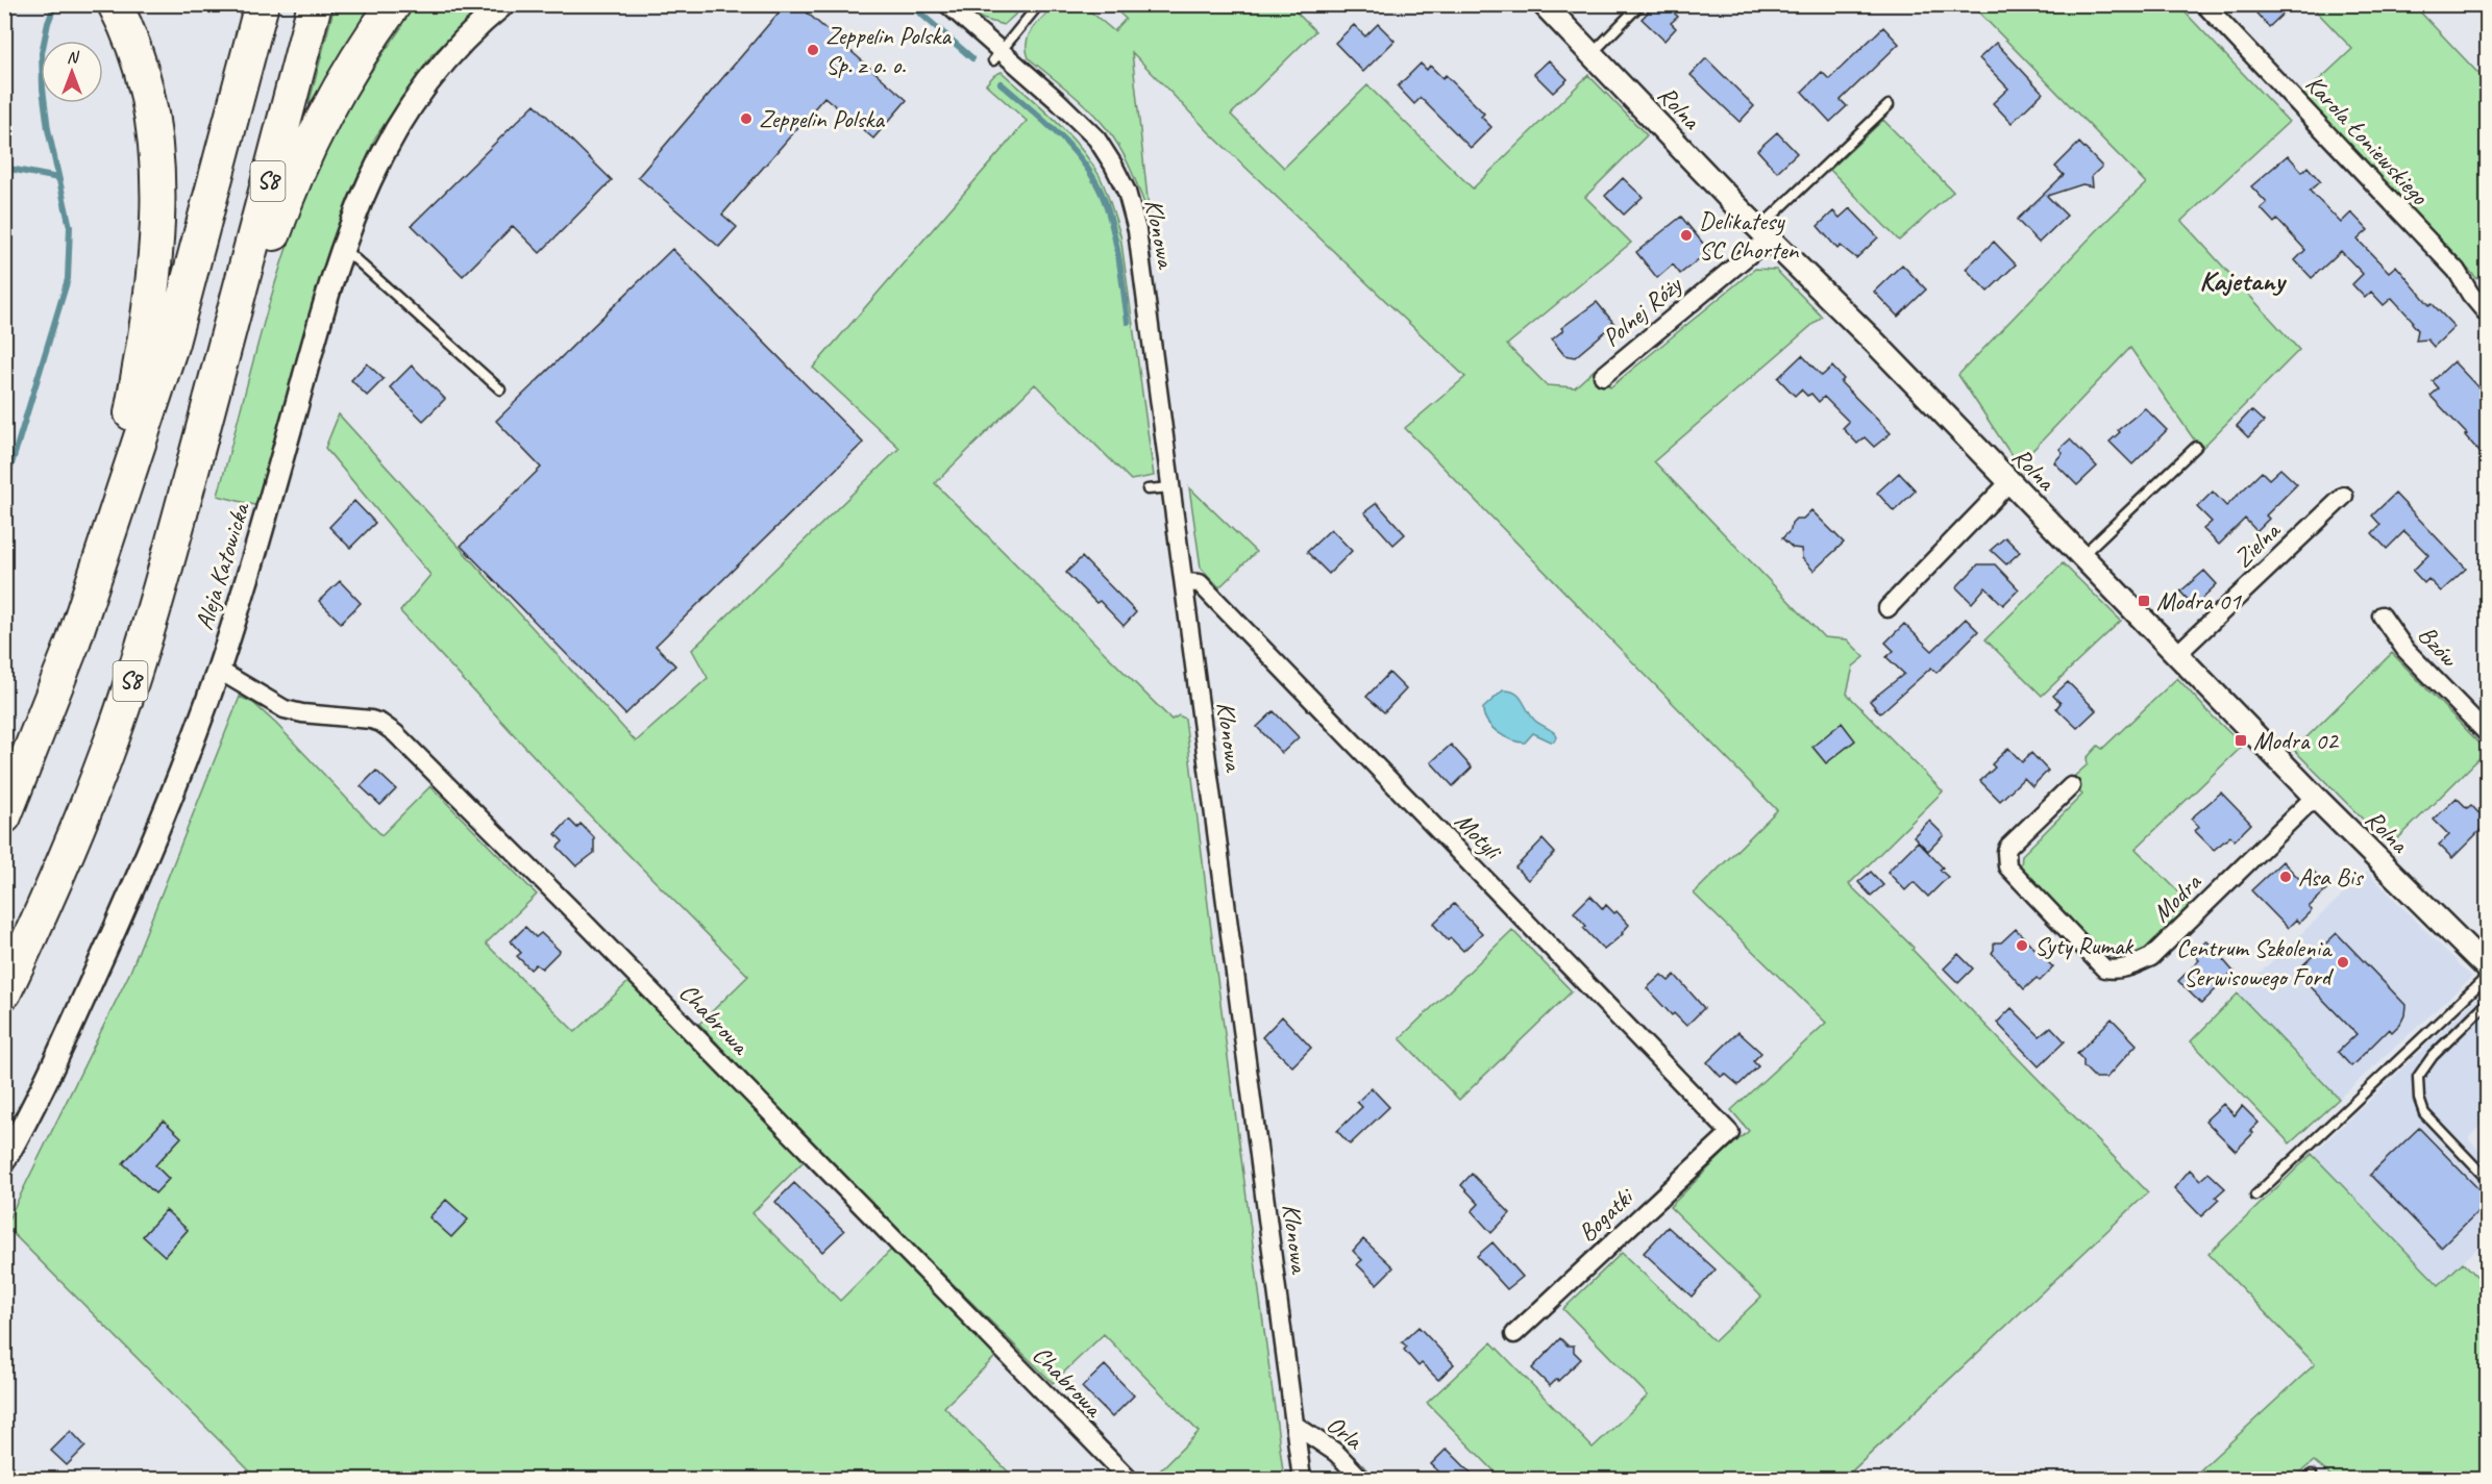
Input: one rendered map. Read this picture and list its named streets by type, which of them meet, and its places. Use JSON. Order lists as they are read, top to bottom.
{
  "streets": {
    "highway": ["S8"],
    "street": [
      "Rolna",
      "Karola Łoniewskiego",
      "Klonowa",
      "Polnej Róży",
      "Zielna",
      "Aleja Katowicka",
      "Bzów",
      "Motyli",
      "Modra",
      "Chabrowa",
      "Bogatki",
      "Orla"
    ]
  },
  "crossings": [
    ["Rolna", "Polnej Róży"],
    ["Rolna", "Zielna"],
    ["Rolna", "Modra"],
    ["Klonowa", "Motyli"],
    ["Klonowa", "Orla"],
    ["Aleja Katowicka", "Chabrowa"],
    ["Motyli", "Bogatki"]
  ],
  "districts": ["Kajetany"],
  "places": {
    "other": [
      "Zeppelin Polska Sp. z o. o.",
      "Zeppelin Polska",
      "Delikatesy SC Chorten",
      "Asa Bis",
      "Syty Rumak",
      "Centrum Szkolenia Serwisowego Ford"
    ],
    "transit": ["Modra 01", "Modra 02"]
  },
  "north": "top"
}
